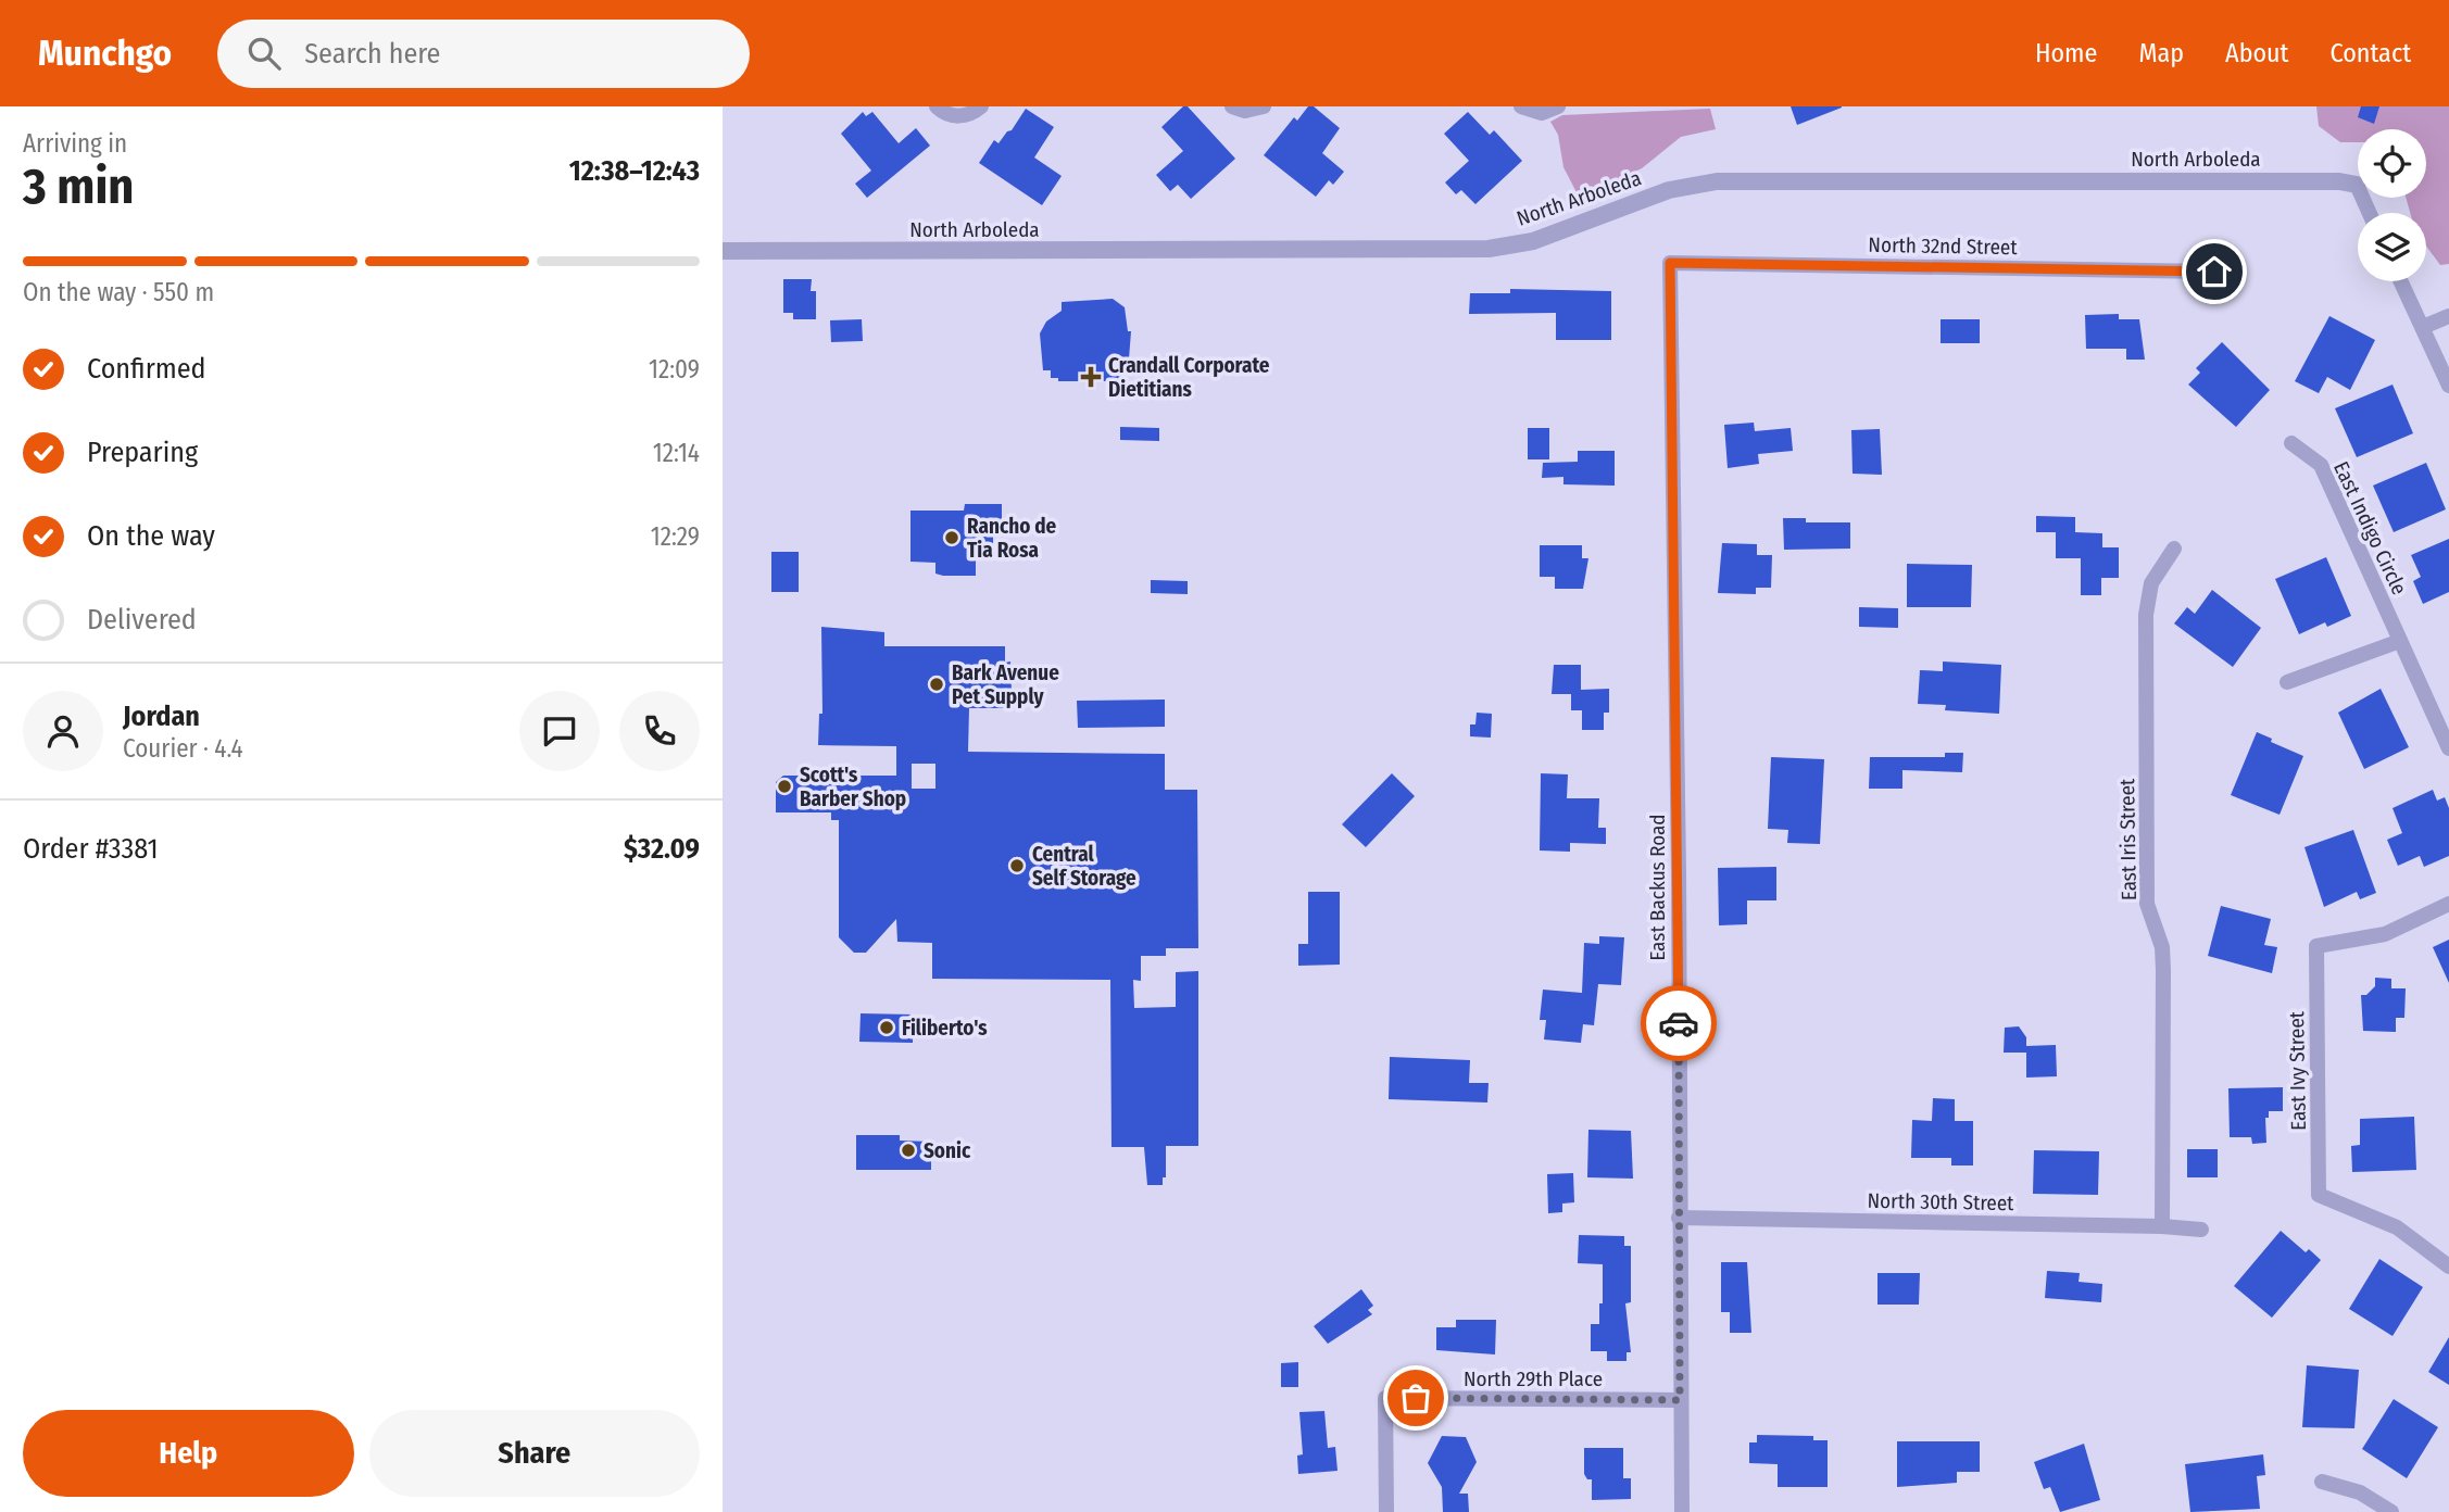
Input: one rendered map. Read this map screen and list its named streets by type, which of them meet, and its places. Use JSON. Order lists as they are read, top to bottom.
{
  "streets": {
    "street": [
      "North Arboleda",
      "North 32nd Street",
      "East Indigo Circle",
      "East Iris Street",
      "East Backus Road",
      "East Ivy Street",
      "North 30th Street",
      "North 29th Place"
    ]
  },
  "crossings": [
    ["North 32nd Street", "East Backus Road"],
    ["East Iris Street", "North 30th Street"],
    ["East Backus Road", "North 30th Street"],
    ["East Backus Road", "North 29th Place"]
  ],
  "places": {
    "health": ["Crandall Corporate Dietitians"],
    "other": [
      "Rancho de Tia Rosa",
      "Bark Avenue Pet Supply",
      "Scott's Barber Shop",
      "Central Self Storage",
      "Filiberto's",
      "Sonic"
    ]
  },
  "page": {
    "header": "Munchgo",
    "search": "Search here",
    "nav": [
      "Home",
      "Map",
      "About",
      "Contact"
    ],
    "heading": ["3 min", "Arriving in", "12:38–12:43"],
    "panel": [
      "Jordan",
      "Courier · 4.4",
      "Order #3381",
      "$32.09"
    ],
    "bar": "On the way · 550 m",
    "list": [
      ["Confirmed", "12:09"],
      ["Preparing", "12:14"],
      ["On the way", "12:29"],
      "Delivered"
    ],
    "buttons": ["Help", "Share"]
  }
}
